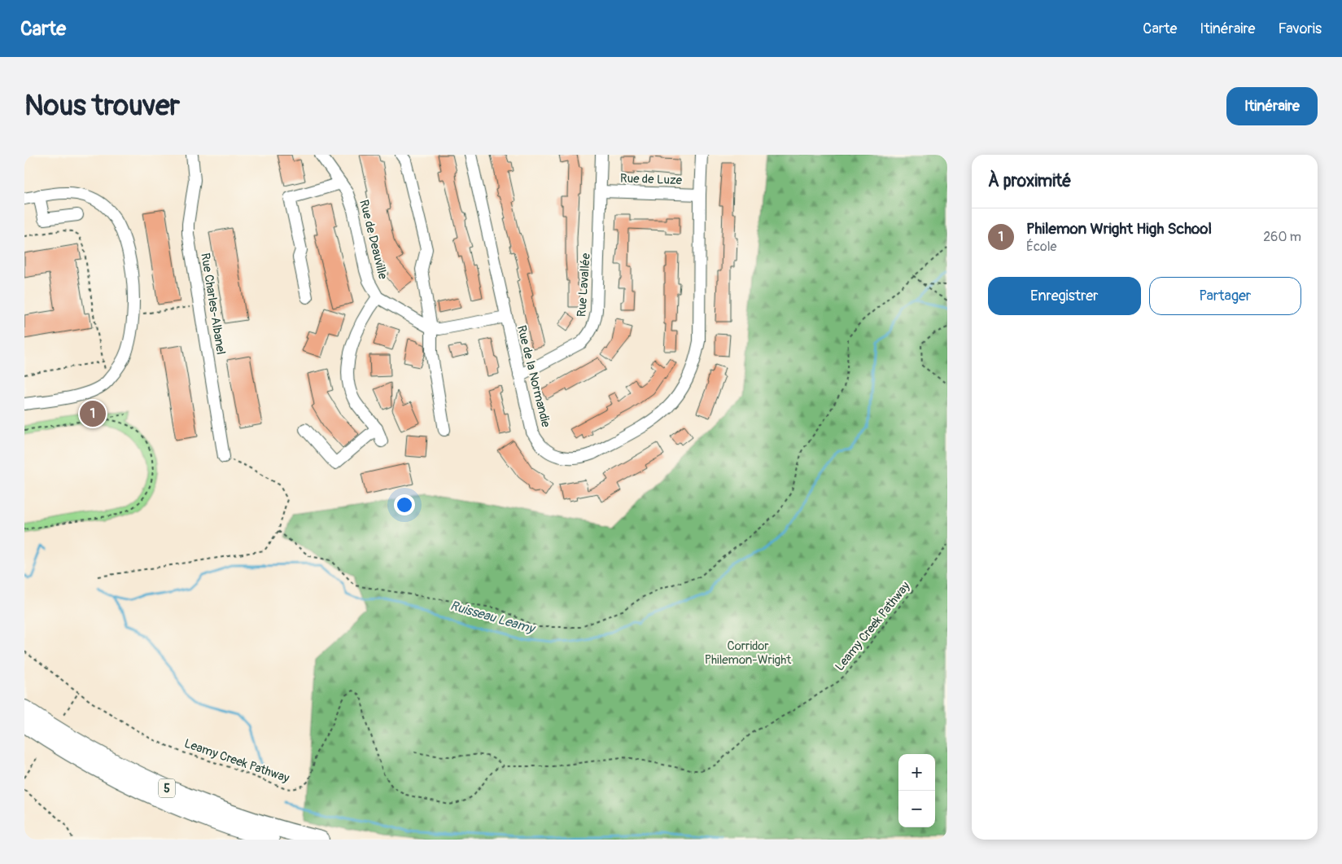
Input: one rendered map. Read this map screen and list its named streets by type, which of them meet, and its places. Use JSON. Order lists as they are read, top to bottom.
{
  "streets": {
    "highway": ["5"],
    "street": [
      "Rue de Luze",
      "Rue de Deauville",
      "Rue Lavallée",
      "Rue Charles-Albanel",
      "Rue de la Normandie"
    ],
    "path": ["Leamy Creek Pathway"]
  },
  "crossings": [
    ["Rue de Luze", "Rue Lavallée"],
    ["Rue de Luze", "Rue de la Normandie"],
    ["Rue de Deauville", "Rue de la Normandie"],
    ["Rue Lavallée", "Rue de la Normandie"]
  ],
  "water": ["Ruisseau Leamy"],
  "parks": ["Corridor Philemon-Wright"],
  "page": {
    "header": "Carte",
    "nav": ["Carte", "Itinéraire", "Favoris"],
    "buttons": [
      "Itinéraire",
      ["Enregistrer", "Partager"]
    ],
    "title": "Nous trouver",
    "heading": "À proximité",
    "list": [
      {
        "mark": "1",
        "name": "Philemon Wright High School",
        "note": "École",
        "value": "260 m"
      }
    ],
    "pins": "1",
    "map_buttons": ["+", "−"]
  }
}
